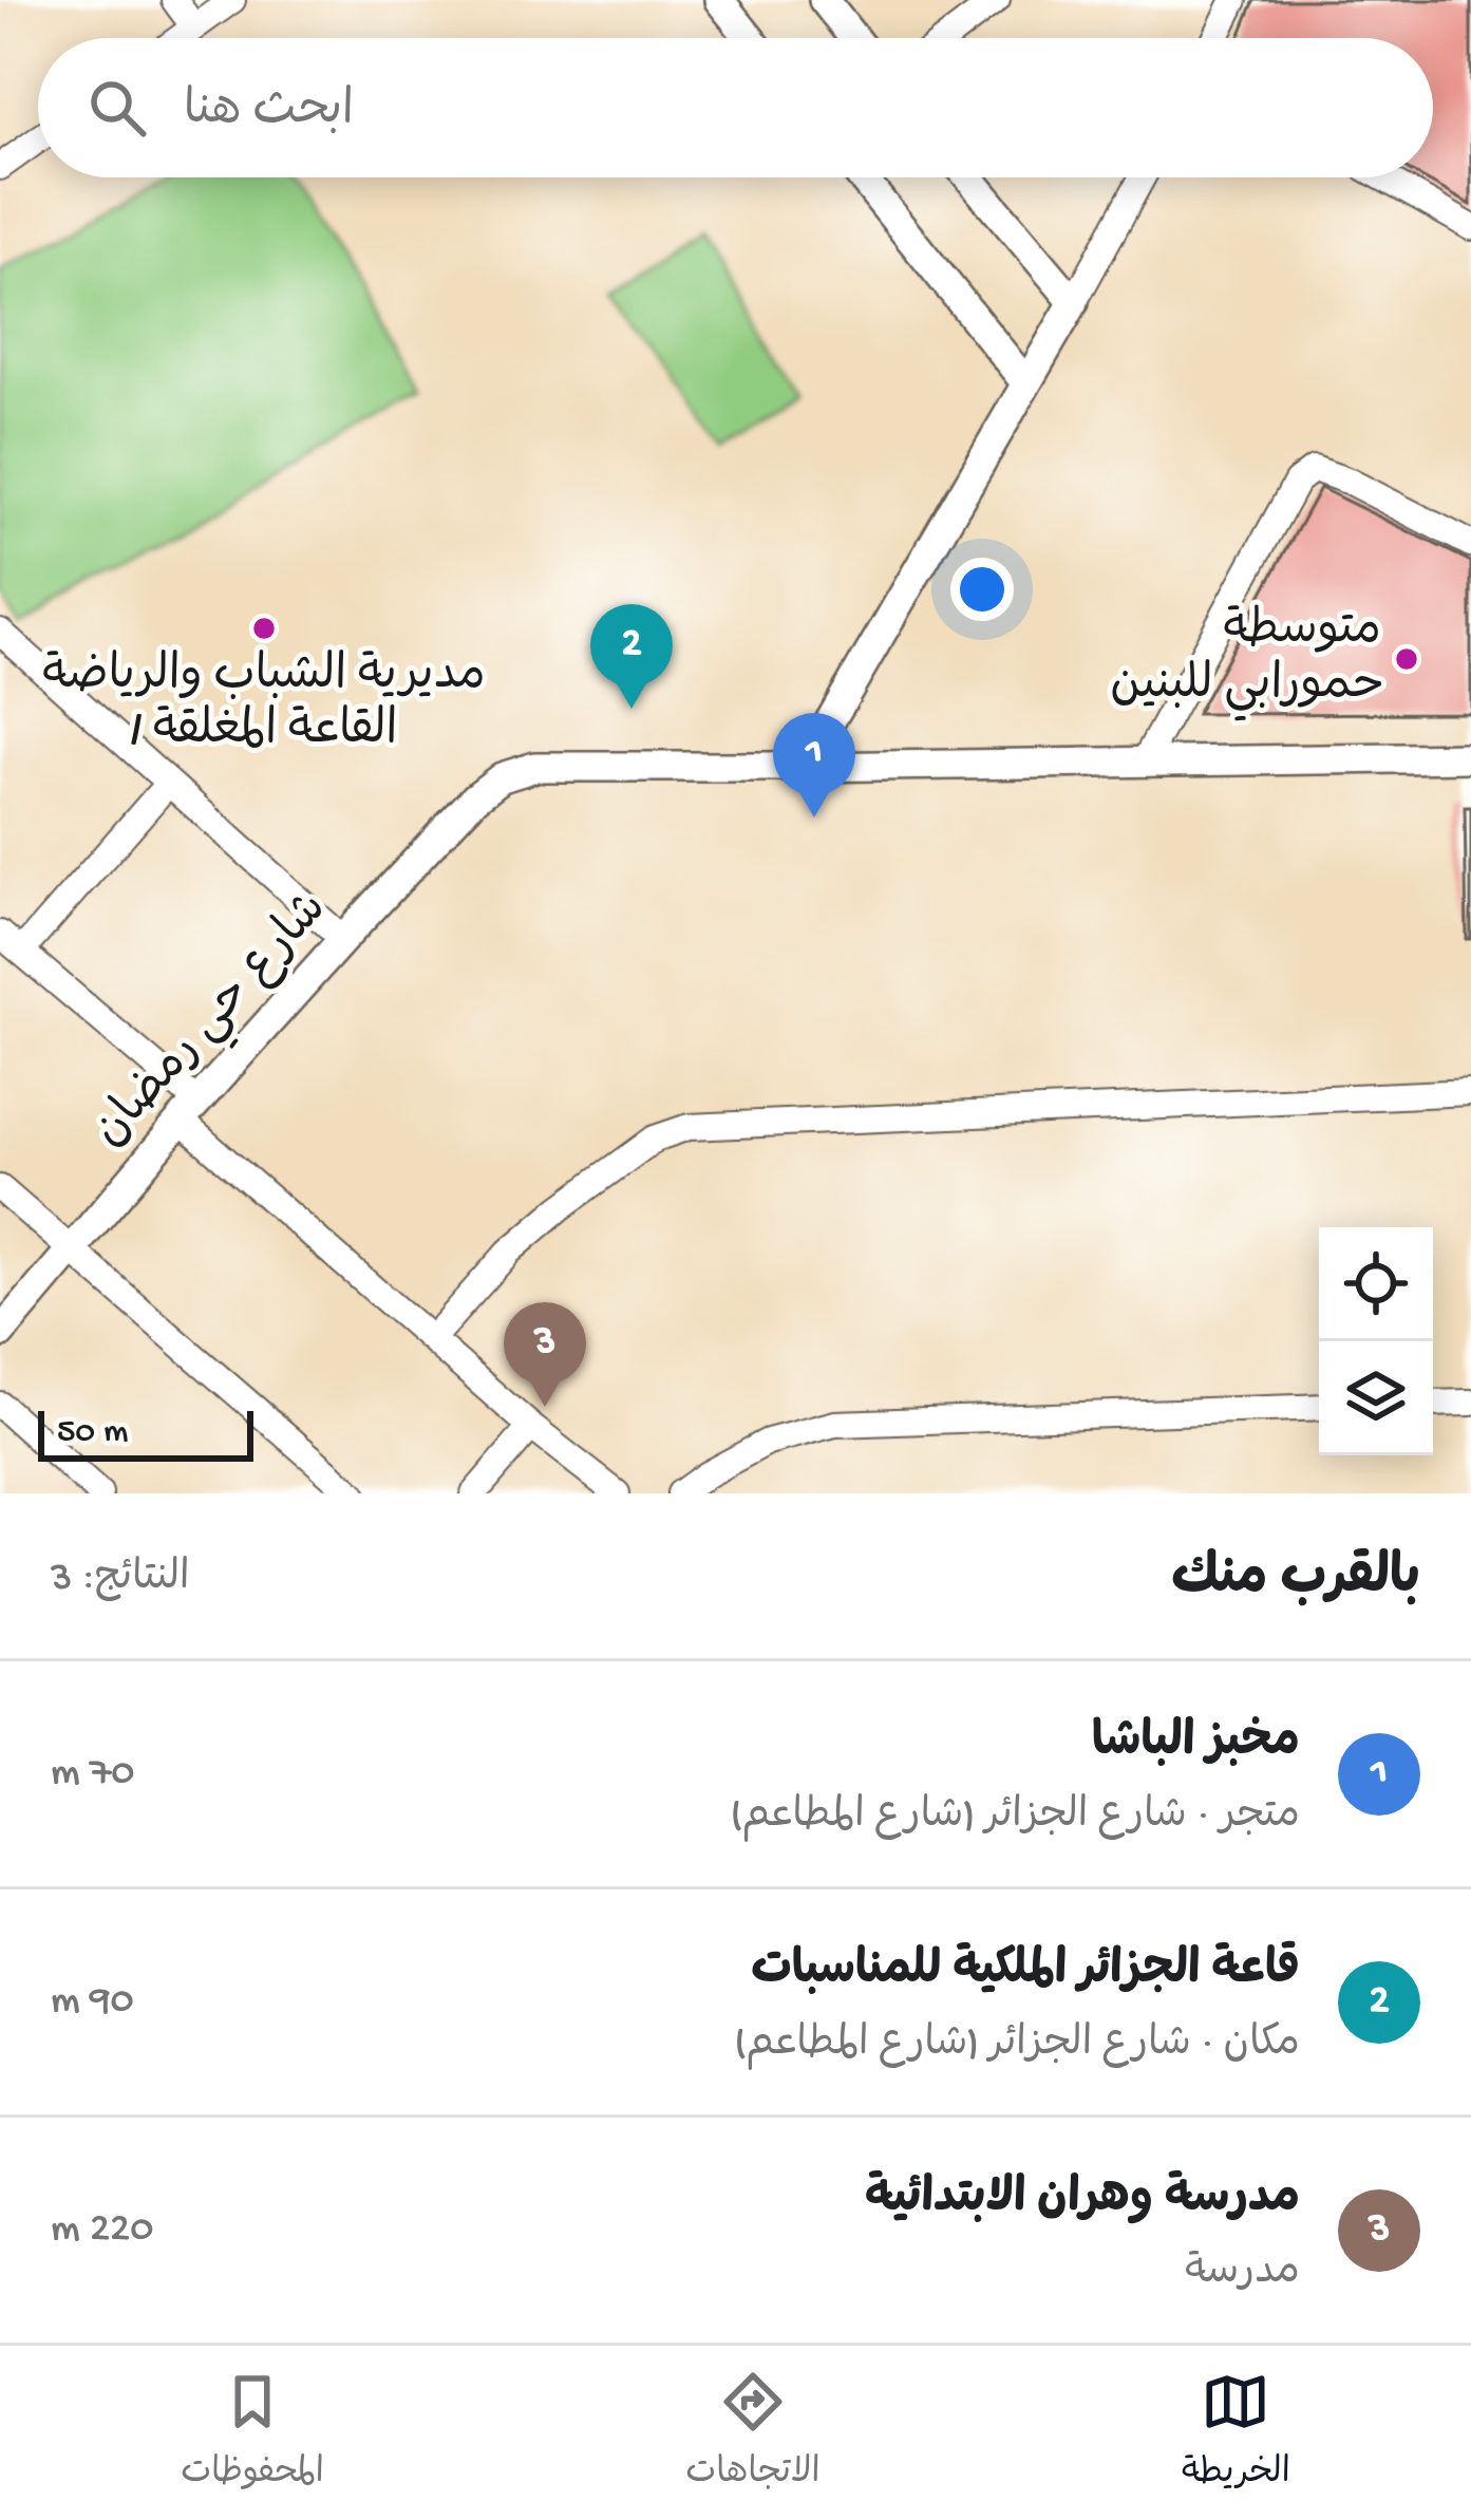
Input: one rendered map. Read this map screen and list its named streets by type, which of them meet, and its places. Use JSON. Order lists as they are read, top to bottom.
{
  "streets": {
    "street": ["شارع حي رمضان"]
  },
  "places": ["مديرية الشباب والرياضة / القاعة المغلقة", "متوسطة حمورابي للبنين"],
  "scale_bar": "50 m",
  "page": {
    "search": "ابحث هنا",
    "pins": ["2", "1", "3"],
    "scale": "50 m",
    "heading": ["بالقرب منك", "النتائج: 3"],
    "list": [
      {
        "mark": "1",
        "name": "مخبز الباشا",
        "note": "متجر · شارع الجزائر (شارع المطاعم)",
        "value": "70 m"
      },
      {
        "mark": "2",
        "name": "قاعة الجزائر الملكية للمناسبات",
        "note": "مكان · شارع الجزائر (شارع المطاعم)",
        "value": "90 m"
      },
      {
        "mark": "3",
        "name": "مدرسة وهران الابتدائية",
        "note": "مدرسة",
        "value": "220 m"
      }
    ],
    "nav": ["الخريطة", "الاتجاهات", "المحفوظات"]
  }
}
